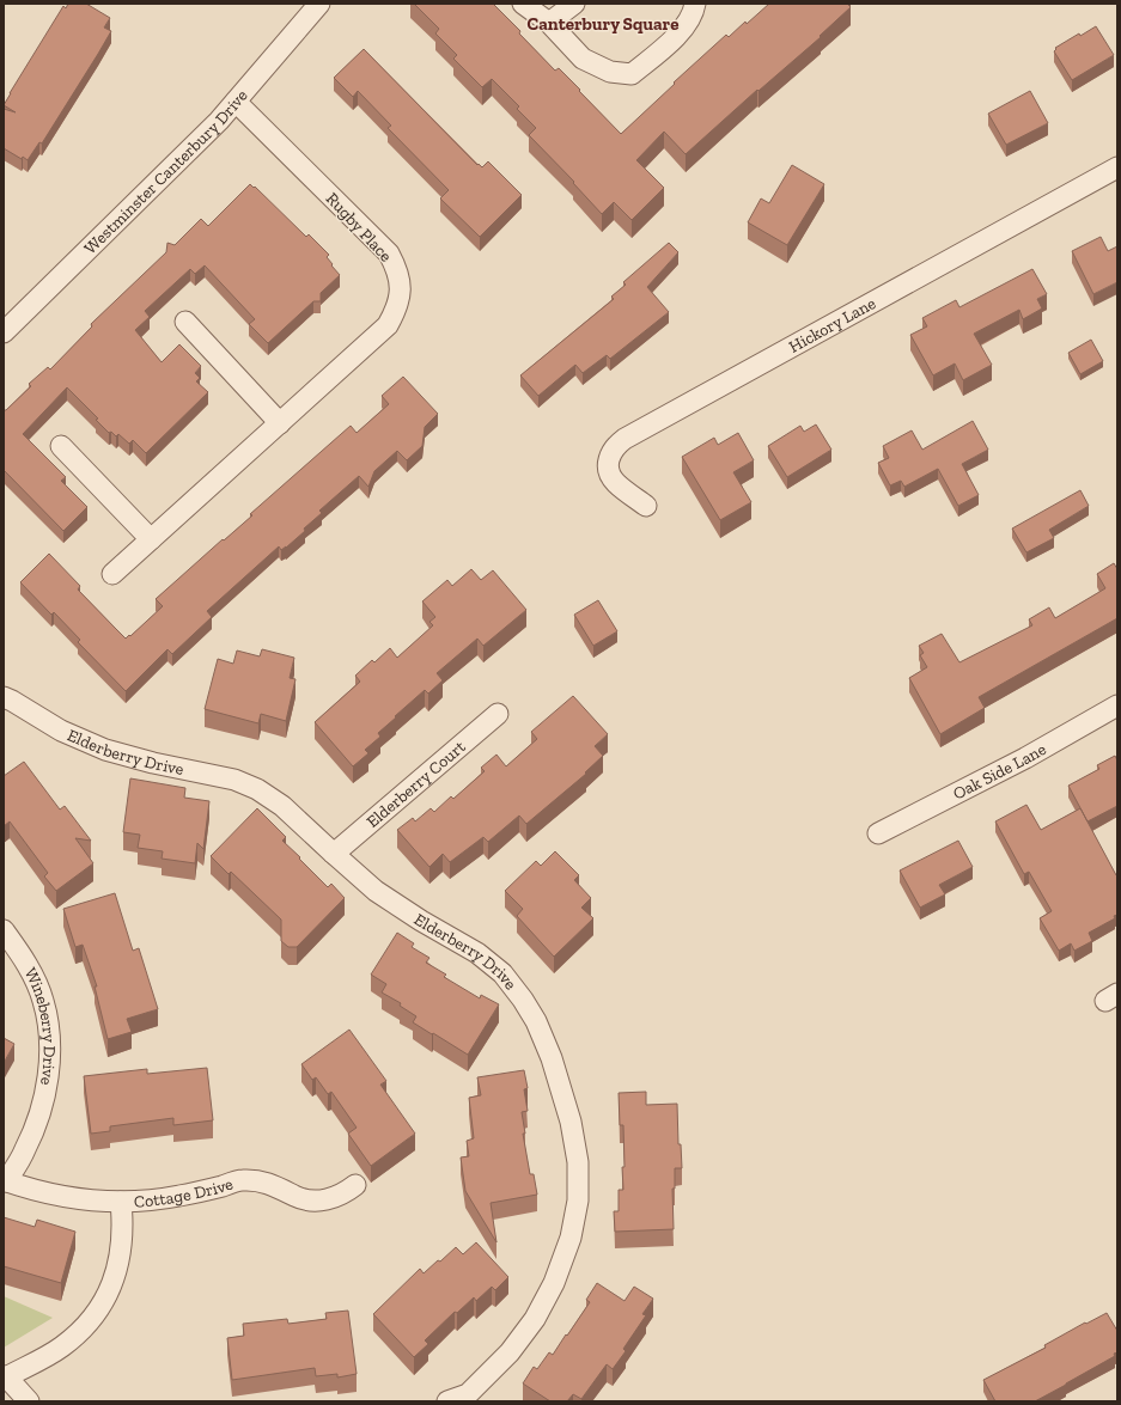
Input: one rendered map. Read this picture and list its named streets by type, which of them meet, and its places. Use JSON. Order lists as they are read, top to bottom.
{
  "streets": {
    "street": [
      "Westminster Canterbury Drive",
      "Rugby Place",
      "Hickory Lane",
      "Elderberry Drive",
      "Oak Side Lane",
      "Elderberry Court",
      "Wineberry Drive",
      "Cottage Drive"
    ]
  },
  "crossings": [
    ["Westminster Canterbury Drive", "Rugby Place"],
    ["Elderberry Drive", "Elderberry Court"],
    ["Wineberry Drive", "Cottage Drive"]
  ],
  "districts": ["Canterbury Square"]
}
